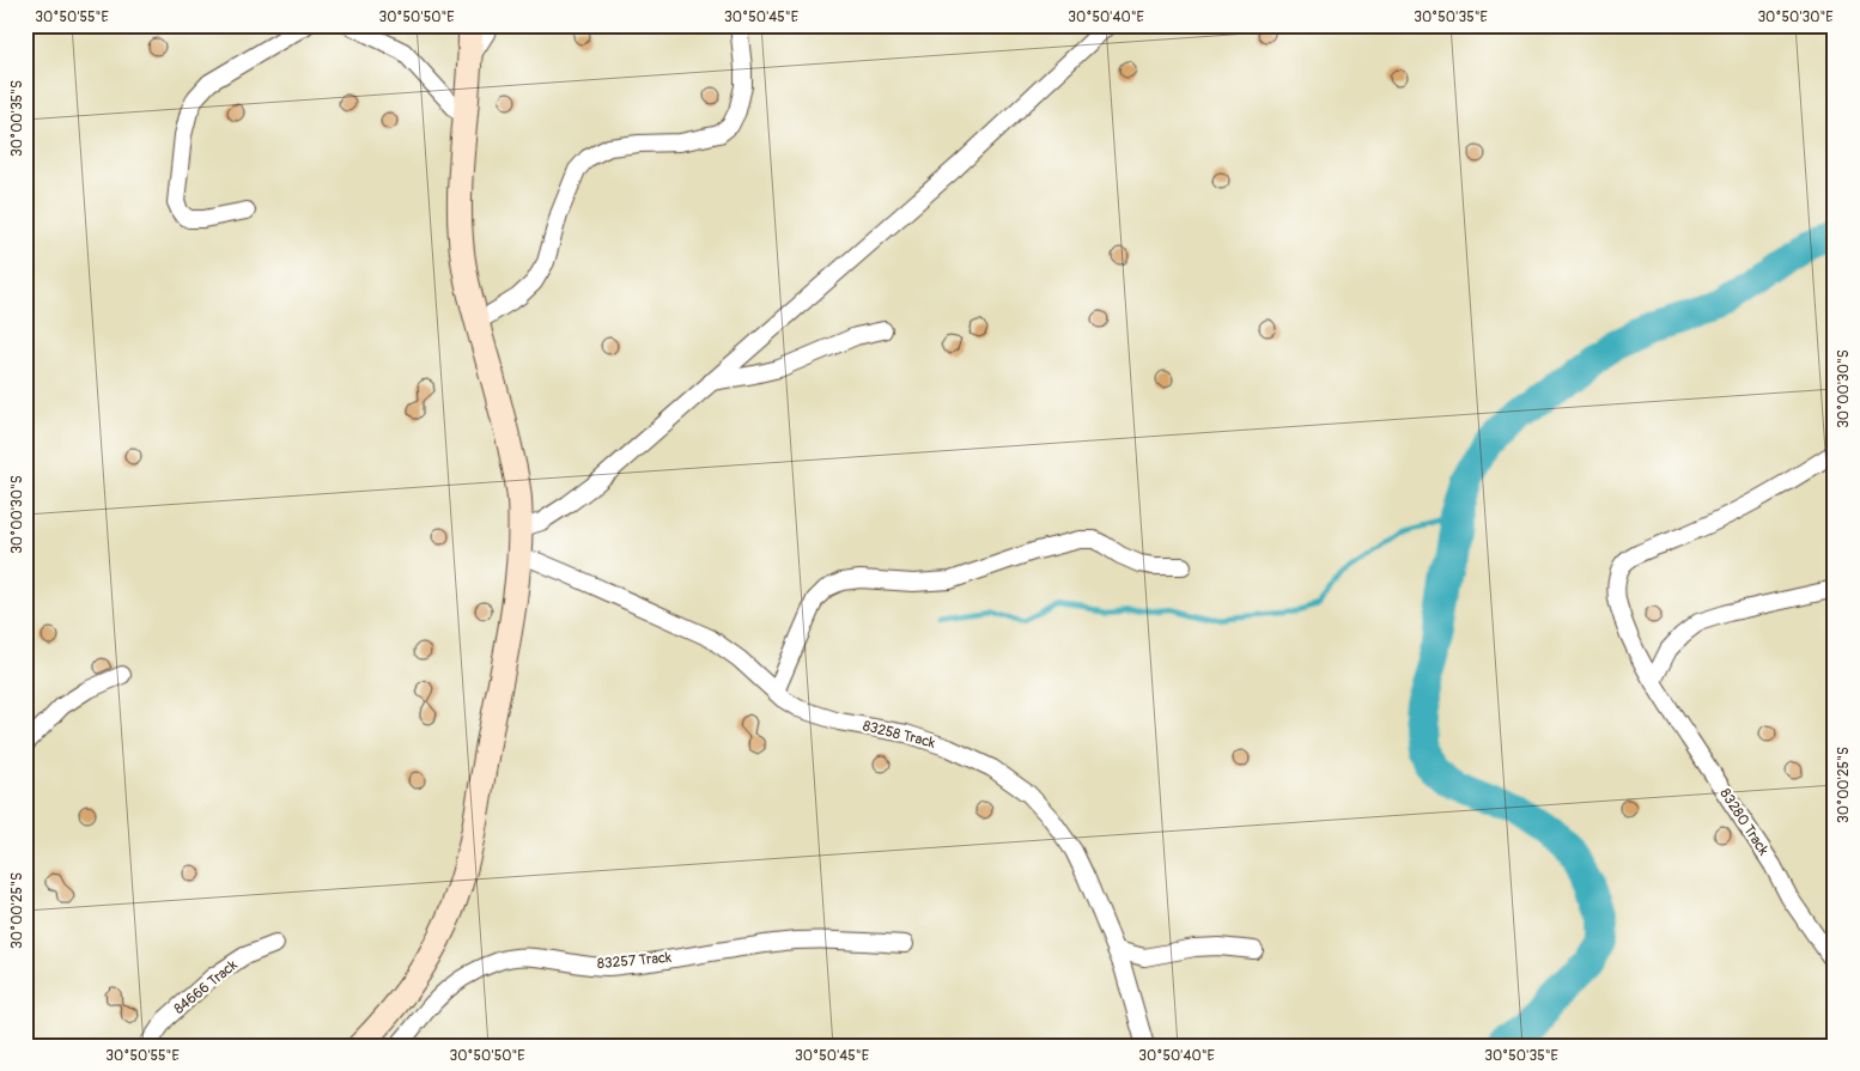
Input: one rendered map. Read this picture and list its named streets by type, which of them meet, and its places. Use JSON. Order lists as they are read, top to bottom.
{
  "streets": {
    "street": [
      "83258 Track",
      "83280 Track",
      "83257 Track",
      "84666 Track"
    ]
  },
  "coordinates": [
    "30°50'55\"E",
    "30°50'50\"E",
    "30°50'45\"E",
    "30°50'40\"E",
    "30°50'35\"E",
    "30°50'30\"E",
    "30°00'35\"S",
    "30°00'30\"S",
    "30°00'25\"S"
  ]
}
